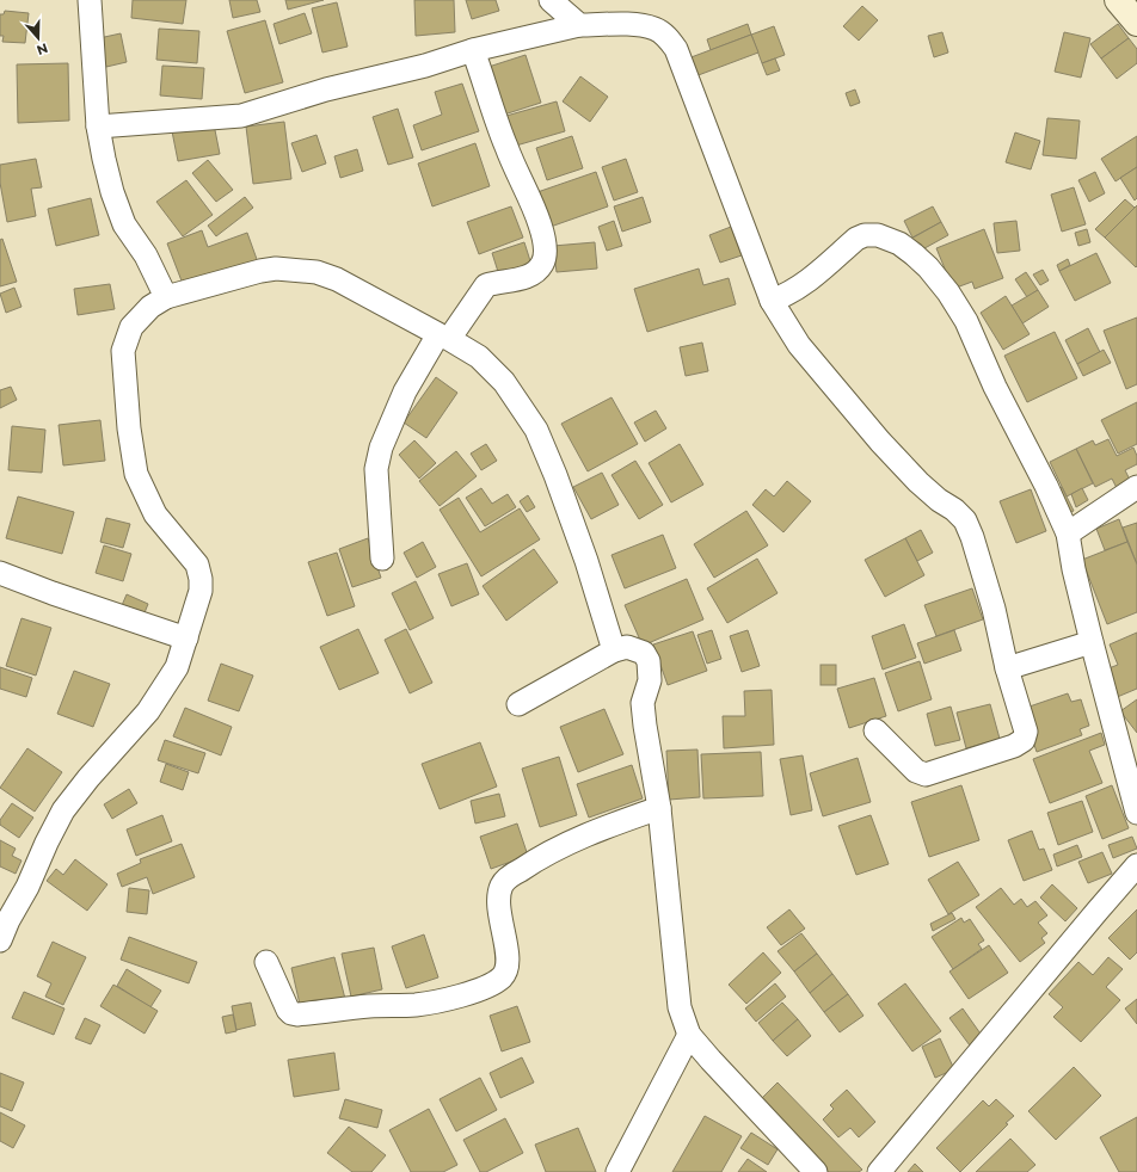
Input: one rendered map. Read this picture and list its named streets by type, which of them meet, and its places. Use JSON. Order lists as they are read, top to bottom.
{
  "north": "bottom"
}
